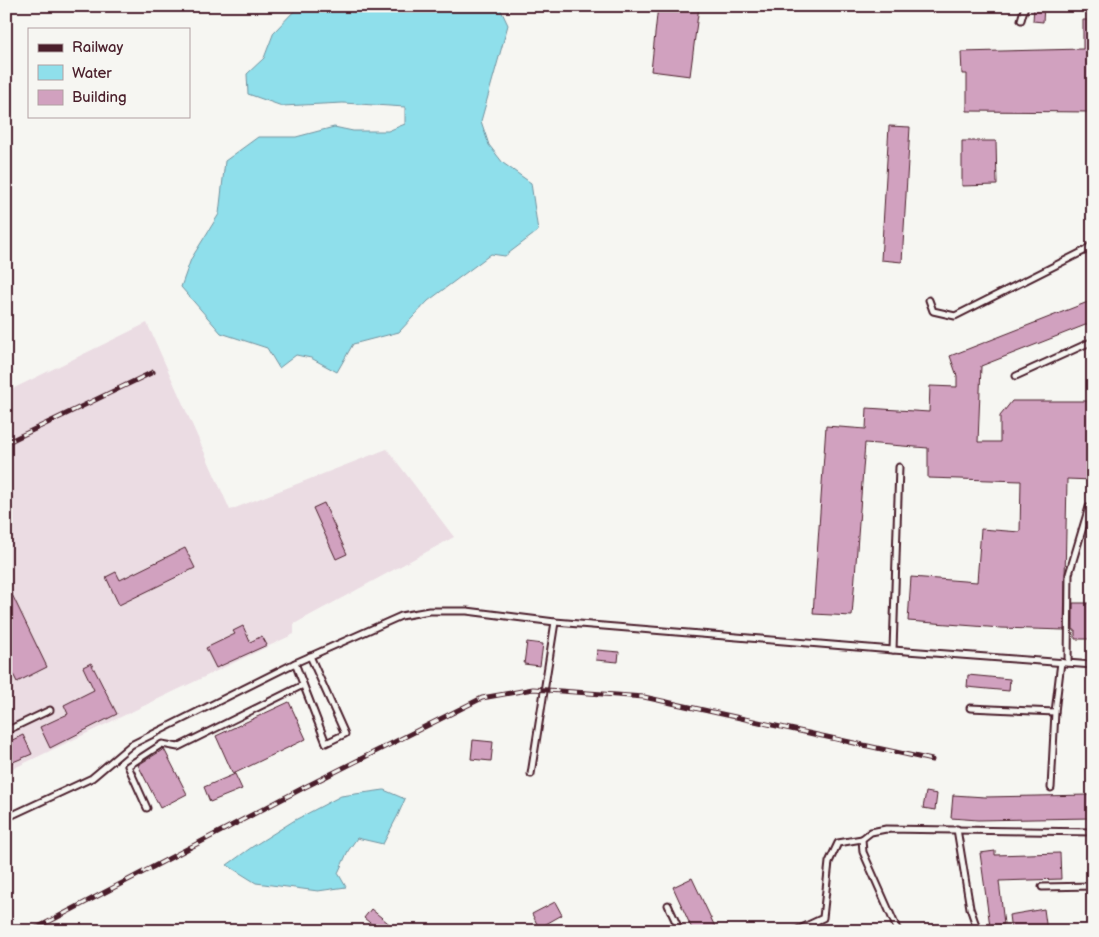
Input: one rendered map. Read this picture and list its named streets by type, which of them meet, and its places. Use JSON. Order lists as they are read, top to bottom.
{
  "legend": ["Railway", "Water", "Building"]
}
